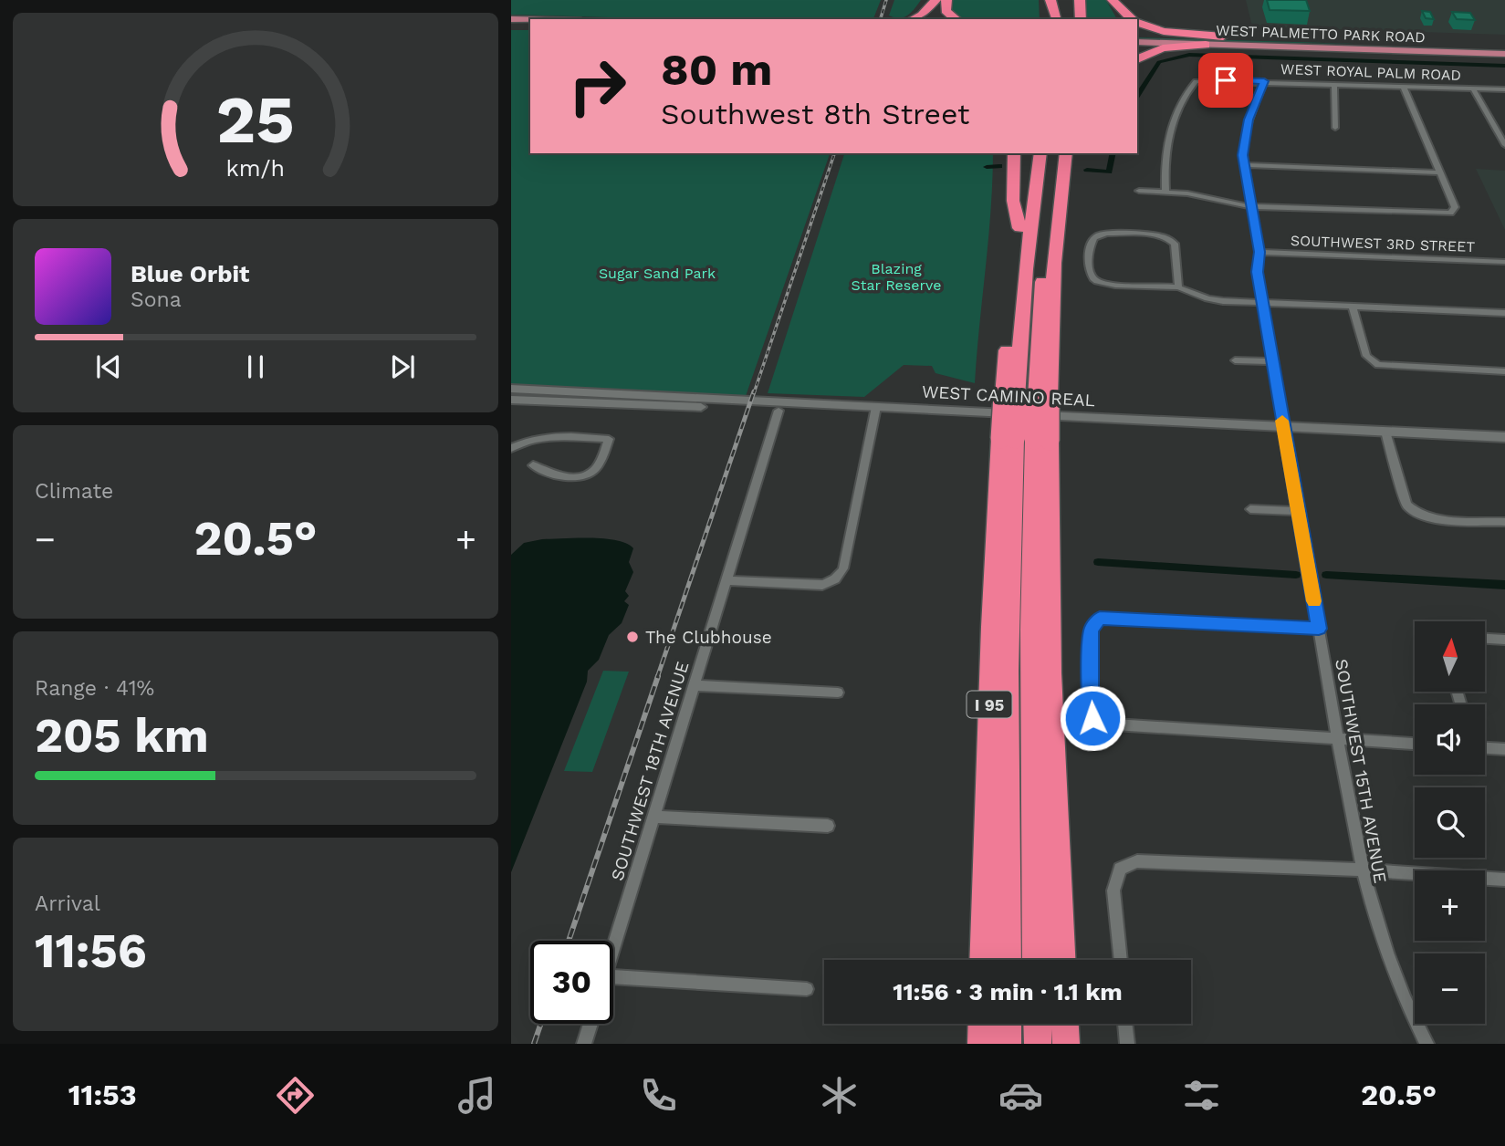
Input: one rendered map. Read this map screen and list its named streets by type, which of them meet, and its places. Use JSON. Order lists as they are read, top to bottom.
{
  "streets": {
    "highway": ["I 95"],
    "main road": ["WEST PALMETTO PARK ROAD"],
    "street": [
      "WEST ROYAL PALM ROAD",
      "SOUTHWEST 3RD STREET",
      "WEST CAMINO REAL",
      "SOUTHWEST 18TH AVENUE",
      "SOUTHWEST 15TH AVENUE"
    ]
  },
  "crossings": [
    ["WEST ROYAL PALM ROAD", "SOUTHWEST 15TH AVENUE"],
    ["SOUTHWEST 3RD STREET", "SOUTHWEST 15TH AVENUE"],
    ["WEST CAMINO REAL", "SOUTHWEST 18TH AVENUE"],
    ["WEST CAMINO REAL", "SOUTHWEST 15TH AVENUE"]
  ],
  "parks": ["Blazing Star Reserve", "Sugar Sand Park"],
  "places": ["The Clubhouse"],
  "north": "top",
  "page": {
    "turn": ["80 m", "Southwest 8th Street"],
    "song": ["Blue Orbit", "Sona"],
    "tile": [
      "Climate",
      ["Range · 41%", "205 km"],
      ["Arrival", "11:56"]
    ],
    "heat": ["−", "20.5°", "+"],
    "map_buttons": ["+", "−"],
    "limit": "30",
    "trip": "11:56 · 3 min · 1.1 km",
    "tabs": ["11:53", "20.5°"],
    "gauge": ["25", "km/h"]
  }
}
